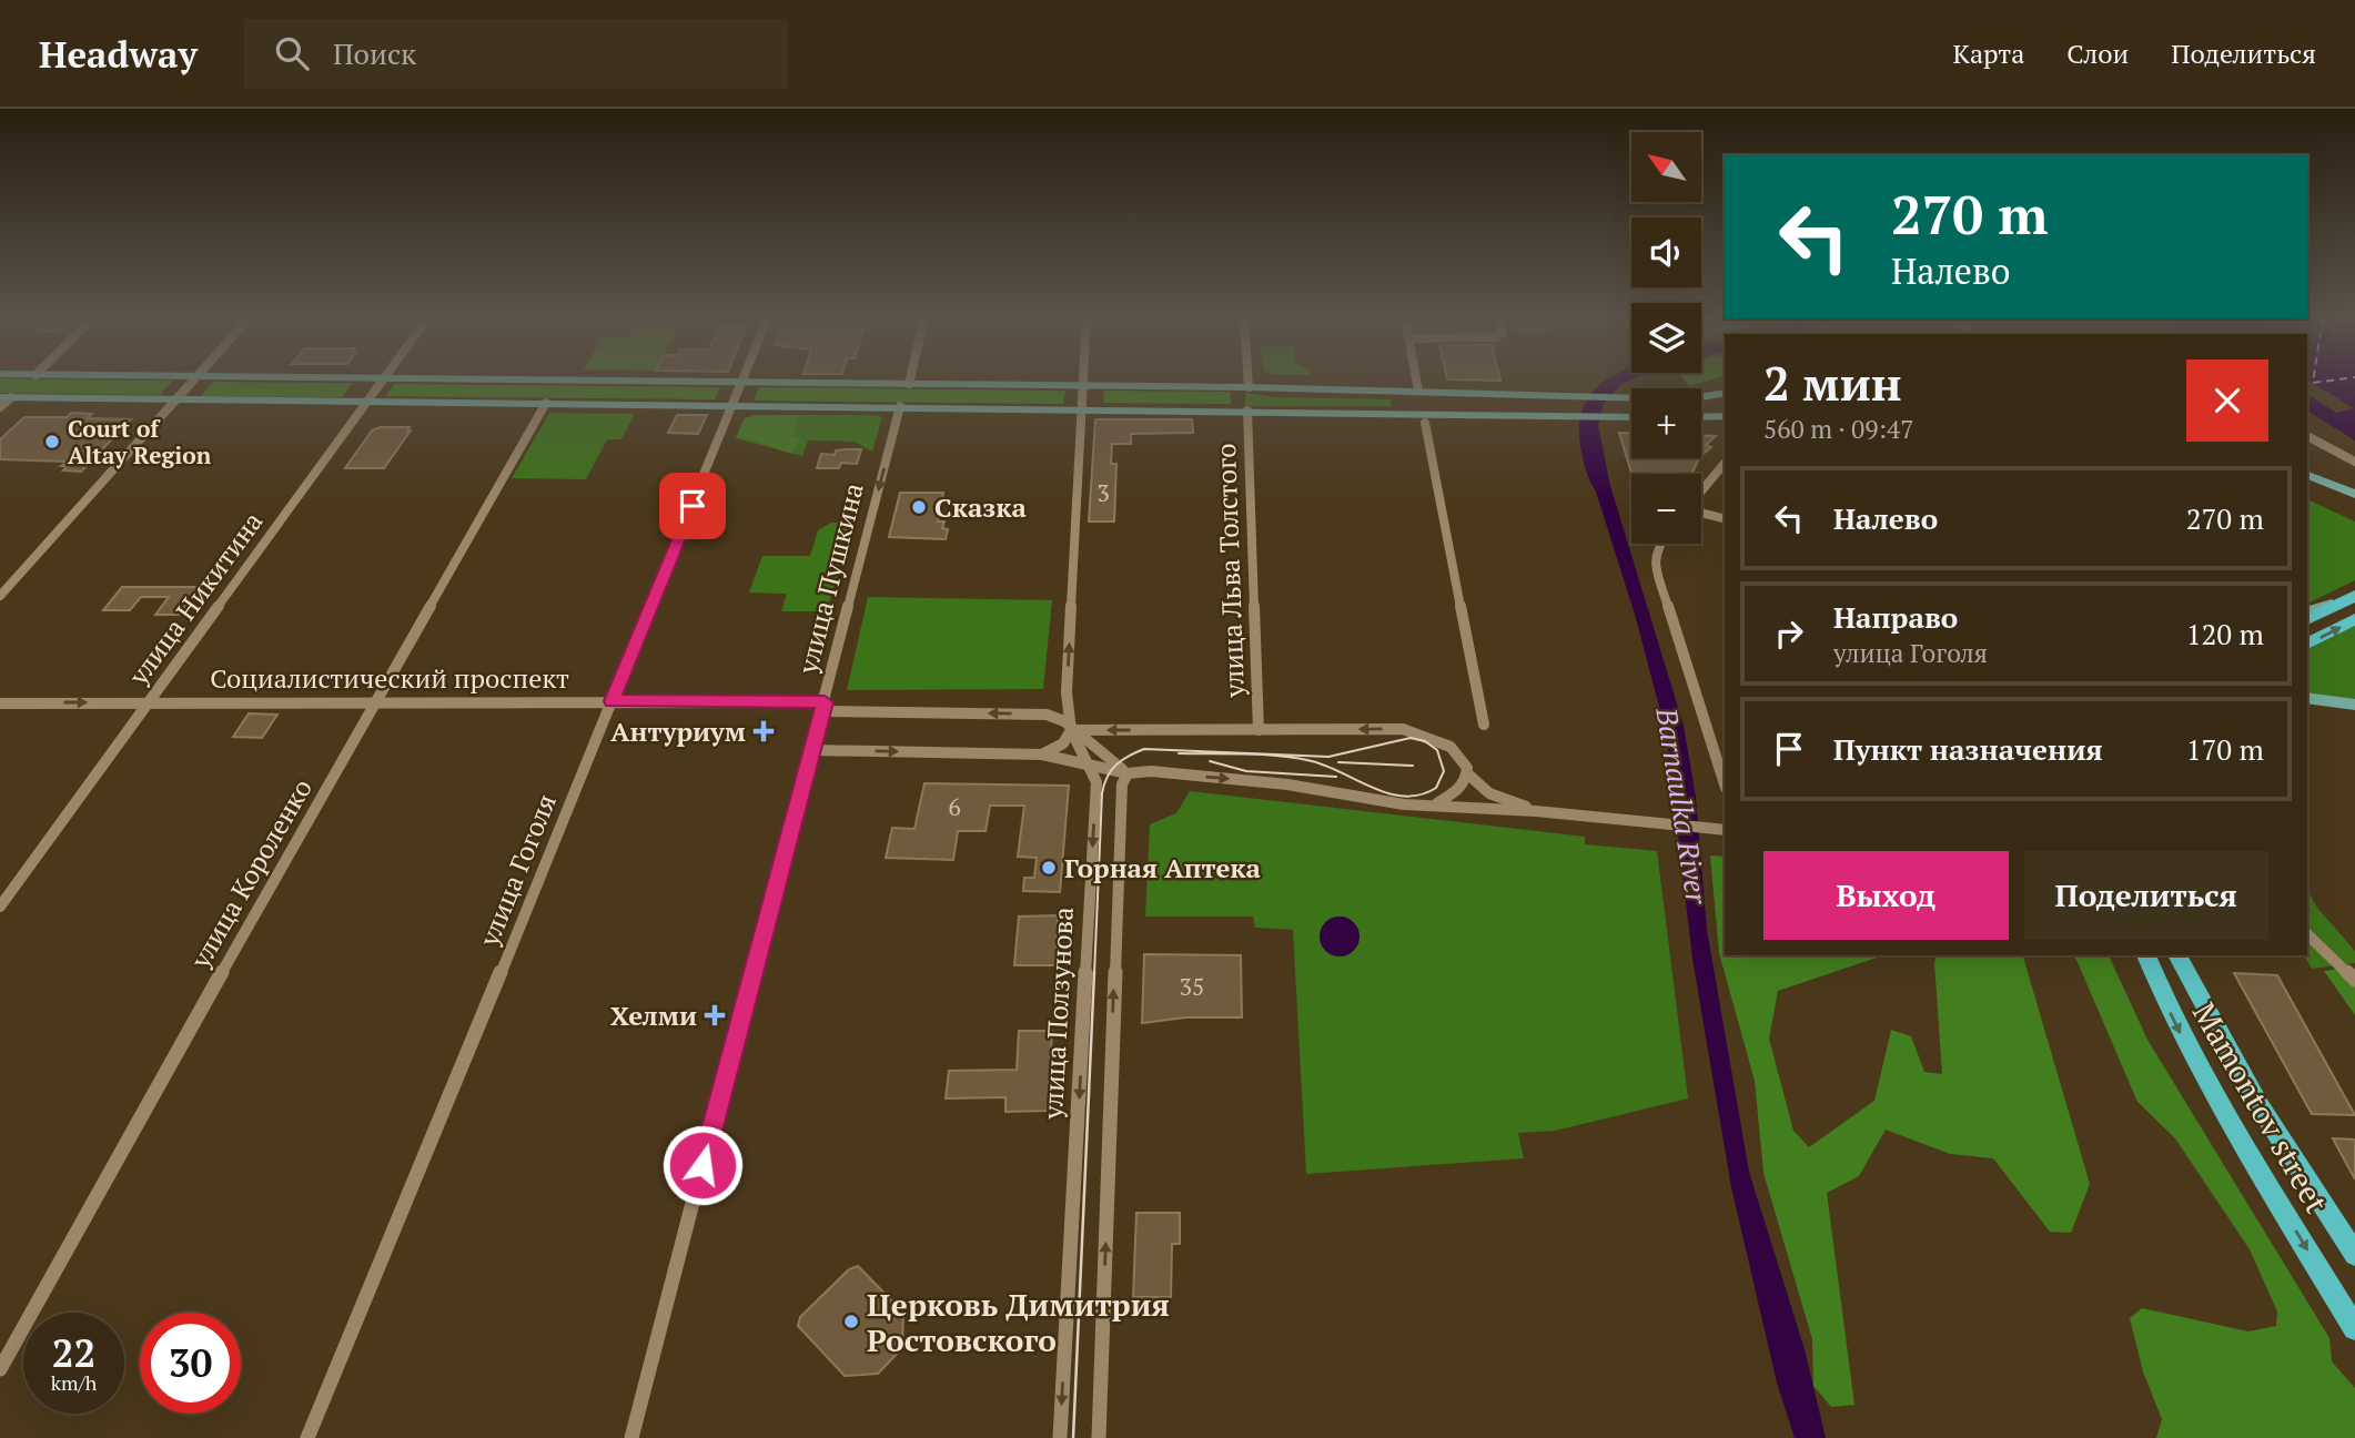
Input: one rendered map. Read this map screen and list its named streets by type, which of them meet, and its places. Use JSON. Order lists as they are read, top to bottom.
{
  "streets": {
    "highway": ["Mamontov street"],
    "street": [
      "улица Льва Толстого",
      "улица Пушкина",
      "улица Никитина",
      "Социалистический проспект",
      "улица Гоголя",
      "улица Короленко",
      "улица Ползунова"
    ]
  },
  "crossings": [
    ["улица Льва Толстого", "Социалистический проспект"],
    ["улица Пушкина", "Социалистический проспект"],
    ["улица Никитина", "Социалистический проспект"],
    ["Социалистический проспект", "улица Гоголя"],
    ["Социалистический проспект", "улица Короленко"],
    ["Социалистический проспект", "улица Ползунова"]
  ],
  "water": ["Barnaulka River"],
  "places": {
    "other": [
      "Court of Altay Region",
      "Сказка",
      "Горная Аптека",
      "Церковь Димитрия Ростовского"
    ],
    "health": ["Антуриум", "Хелми"]
  },
  "house_numbers": ["3", "6", "35"],
  "north": "top left",
  "page": {
    "header": "Headway",
    "search": "Поиск",
    "nav": ["Карта", "Слои", "Поделиться"],
    "map_buttons": ["+", "−"],
    "turn": ["270 m", "Налево"],
    "heading": ["2 мин", "560 m · 09:47"],
    "list": [
      {
        "name": "Налево",
        "value": "270 m"
      },
      {
        "name": "Направо",
        "note": "улица Гоголя",
        "value": "120 m"
      },
      {
        "name": "Пункт назначения",
        "value": "170 m"
      }
    ],
    "buttons": ["Выход", "Поделиться"],
    "speed": "22 km/h",
    "limit": "30"
  }
}
